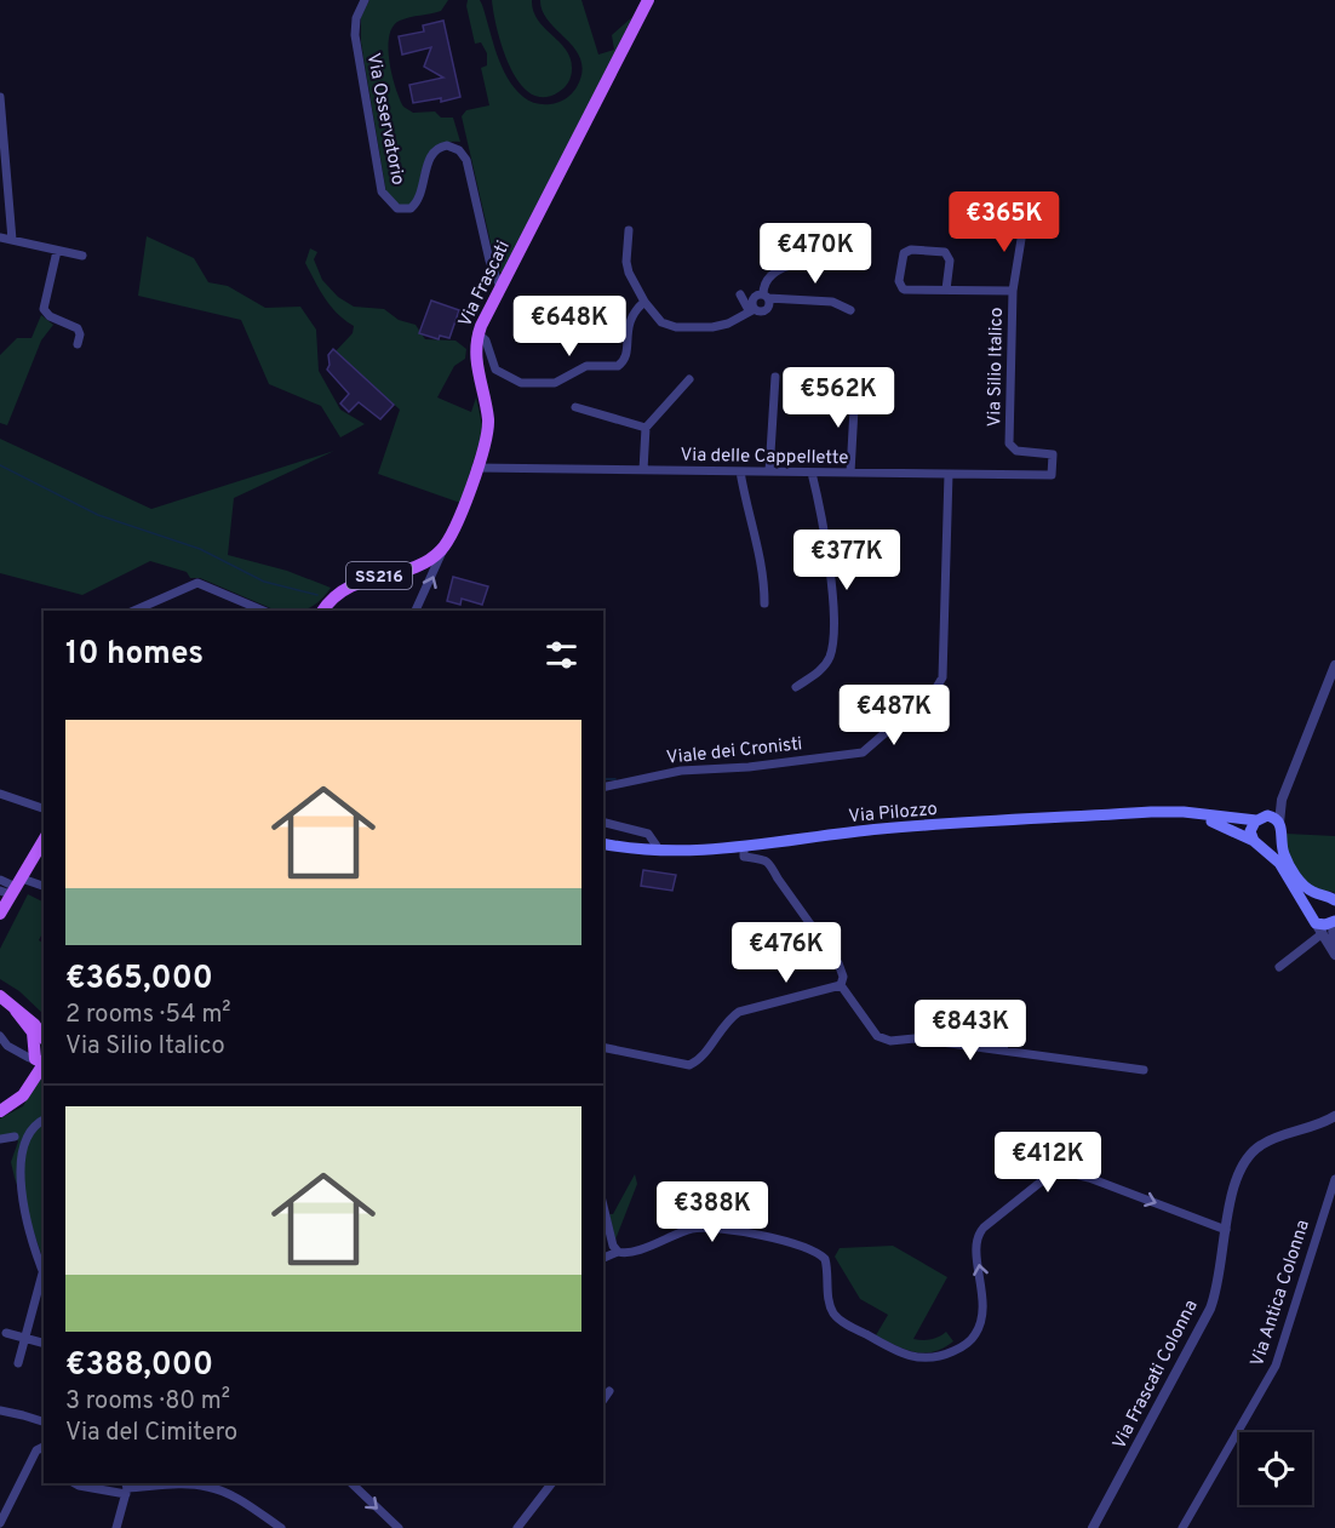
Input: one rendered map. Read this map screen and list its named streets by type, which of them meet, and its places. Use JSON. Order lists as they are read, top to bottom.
{
  "streets": {
    "main road": ["Via Frascati", "SS216", "Via Pilozzo"],
    "street": [
      "Via Osservatorio",
      "Via Silio Italico",
      "Via delle Cappellette",
      "Viale dei Cronisti",
      "Via Antica Colonna",
      "Via Frascati Colonna"
    ]
  },
  "crossings": [
    ["Via Osservatorio", "Via Frascati"],
    ["Via Frascati", "Via delle Cappellette"],
    ["Via Silio Italico", "Via delle Cappellette"],
    ["Via delle Cappellette", "Viale dei Cronisti"]
  ],
  "page": {
    "price": [
      "€365K",
      "€470K",
      "€648K",
      "€562K",
      "€377K",
      "€487K",
      "€476K",
      "€843K",
      "€412K",
      "€388K"
    ],
    "heading": "10 homes",
    "list": [
      {
        "name": "€365,000",
        "note": "2 rooms · 54 m² · Via Silio Italico"
      },
      {
        "name": "€388,000",
        "note": "3 rooms · 80 m² · Via del Cimitero"
      }
    ]
  }
}
